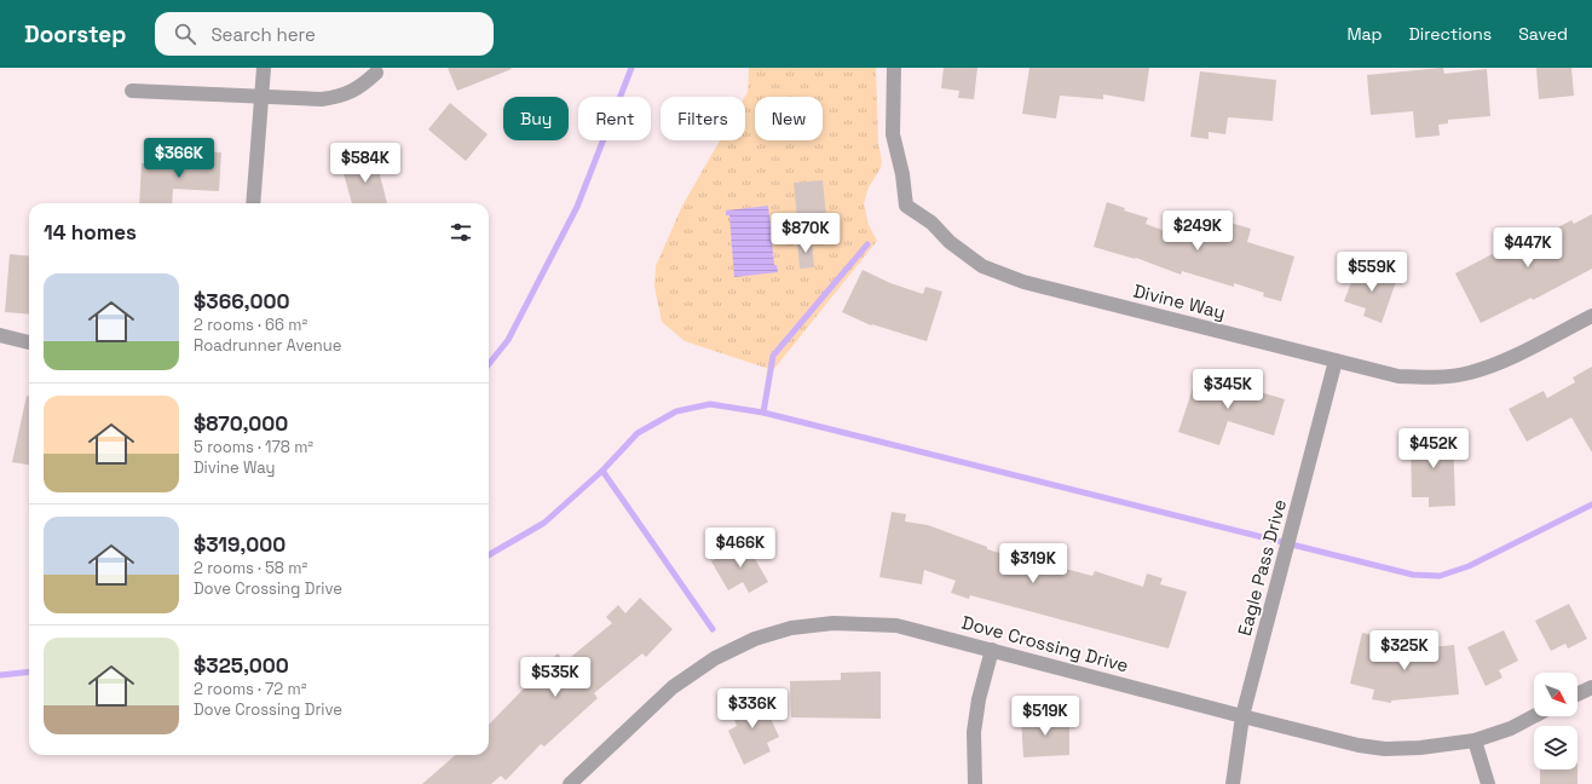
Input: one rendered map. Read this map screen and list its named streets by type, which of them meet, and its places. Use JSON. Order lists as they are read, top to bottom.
{
  "streets": {
    "street": ["Divine Way", "Eagle Pass Drive", "Dove Crossing Drive"]
  },
  "crossings": [
    ["Divine Way", "Eagle Pass Drive"],
    ["Eagle Pass Drive", "Dove Crossing Drive"]
  ],
  "north": "bottom right",
  "page": {
    "header": "Doorstep",
    "search": "Search here",
    "nav": ["Map", "Directions", "Saved"],
    "chip": [
      "Buy",
      "Rent",
      "Filters",
      "New"
    ],
    "price": [
      "$366K",
      "$584K",
      "$249K",
      "$870K",
      "$447K",
      "$559K",
      "$345K",
      "$452K",
      "$466K",
      "$319K",
      "$325K",
      "$535K",
      "$336K",
      "$519K"
    ],
    "heading": "14 homes",
    "list": [
      {
        "name": "$366,000",
        "note": "2 rooms · 66 m² · Roadrunner Avenue"
      },
      {
        "name": "$870,000",
        "note": "5 rooms · 178 m² · Divine Way"
      },
      {
        "name": "$319,000",
        "note": "2 rooms · 58 m² · Dove Crossing Drive"
      },
      {
        "name": "$325,000",
        "note": "2 rooms · 72 m² · Dove Crossing Drive"
      }
    ]
  }
}
